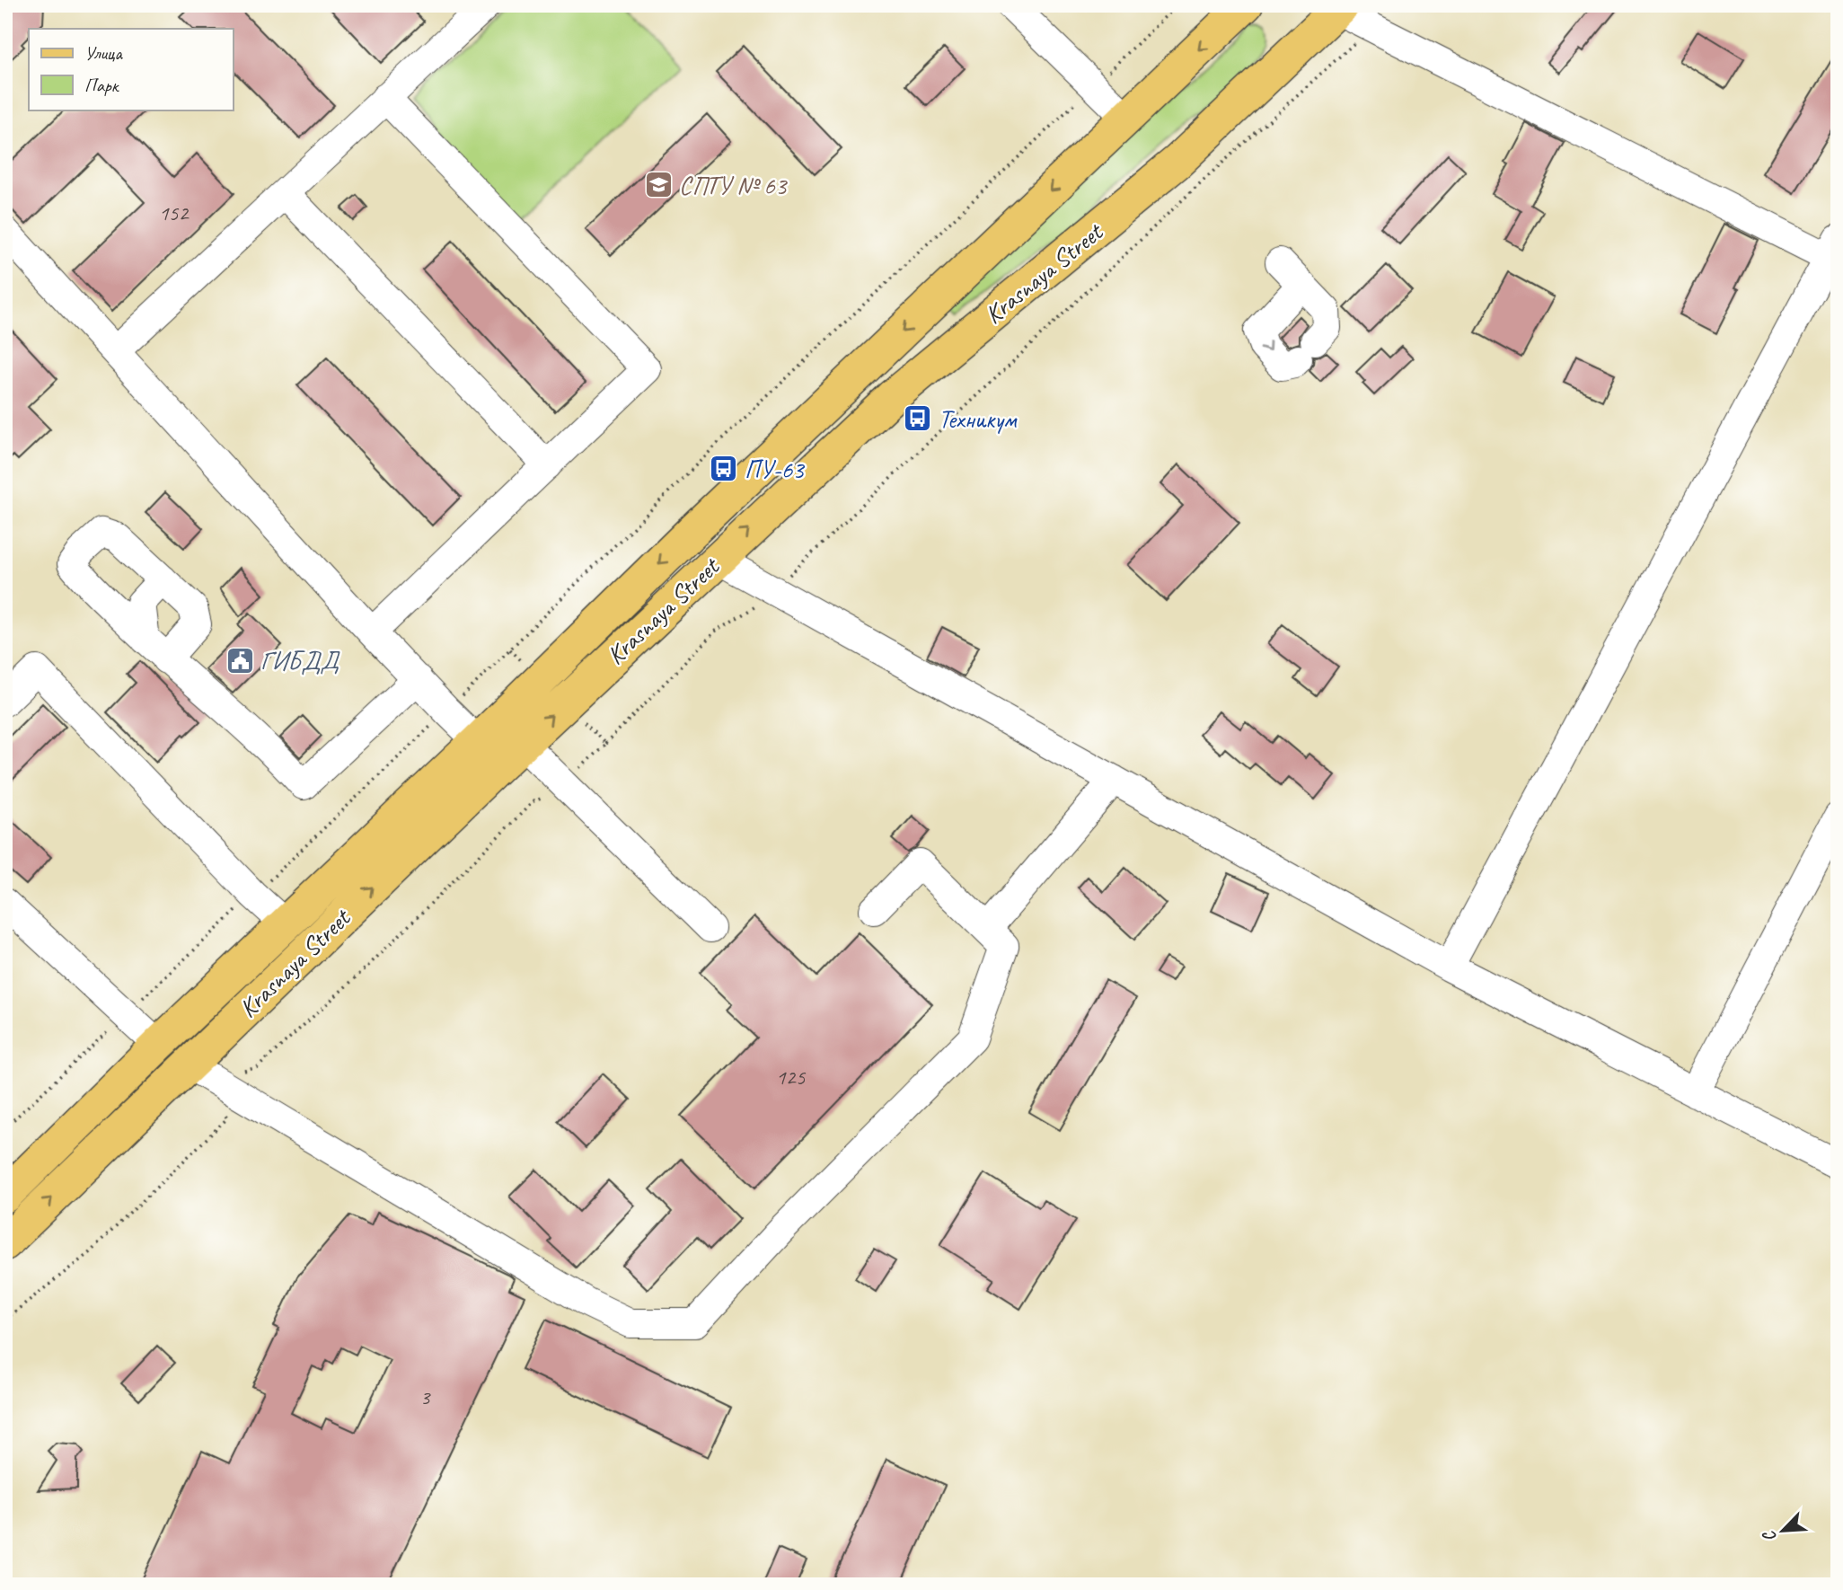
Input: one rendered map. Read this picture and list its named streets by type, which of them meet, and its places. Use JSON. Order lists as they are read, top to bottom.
{
  "streets": {
    "main road": ["Krasnaya Street"]
  },
  "places": {
    "school or university": ["СПТУ № 63"],
    "bus stop": ["Техникум", "ПУ-63"],
    "public building": ["ГИБДД"]
  },
  "house_numbers": ["152", "125", "3"],
  "legend": ["Улица", "Парк"],
  "north": "bottom left"
}
